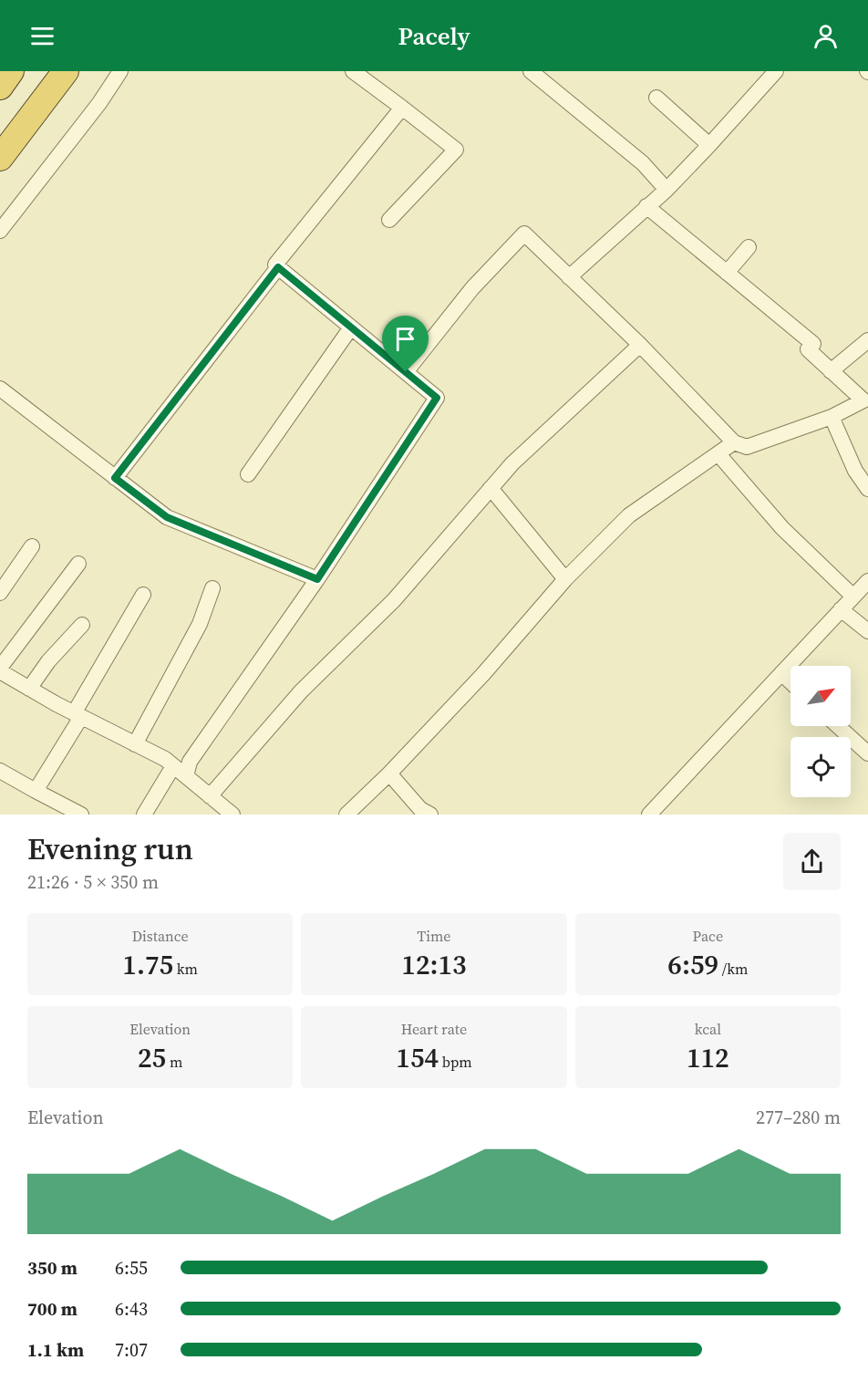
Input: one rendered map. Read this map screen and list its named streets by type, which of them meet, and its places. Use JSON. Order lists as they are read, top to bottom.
{
  "north": "top right",
  "page": {
    "header": "Pacely",
    "heading": ["Evening run", "21:26 · 5 × 350 m"],
    "stats": [
      ["Distance", "1.75 km"],
      ["Time", "12:13"],
      ["Pace", "6:59 /km"],
      ["Elevation", "25 m"],
      ["Heart rate", "154 bpm"],
      ["kcal", "112"]
    ],
    "chart": ["Elevation", "277–280 m"],
    "list": [
      {
        "name": "350 m",
        "note": "6:55"
      },
      {
        "name": "700 m",
        "note": "6:43"
      },
      {
        "name": "1.1 km",
        "note": "7:07"
      }
    ]
  }
}
